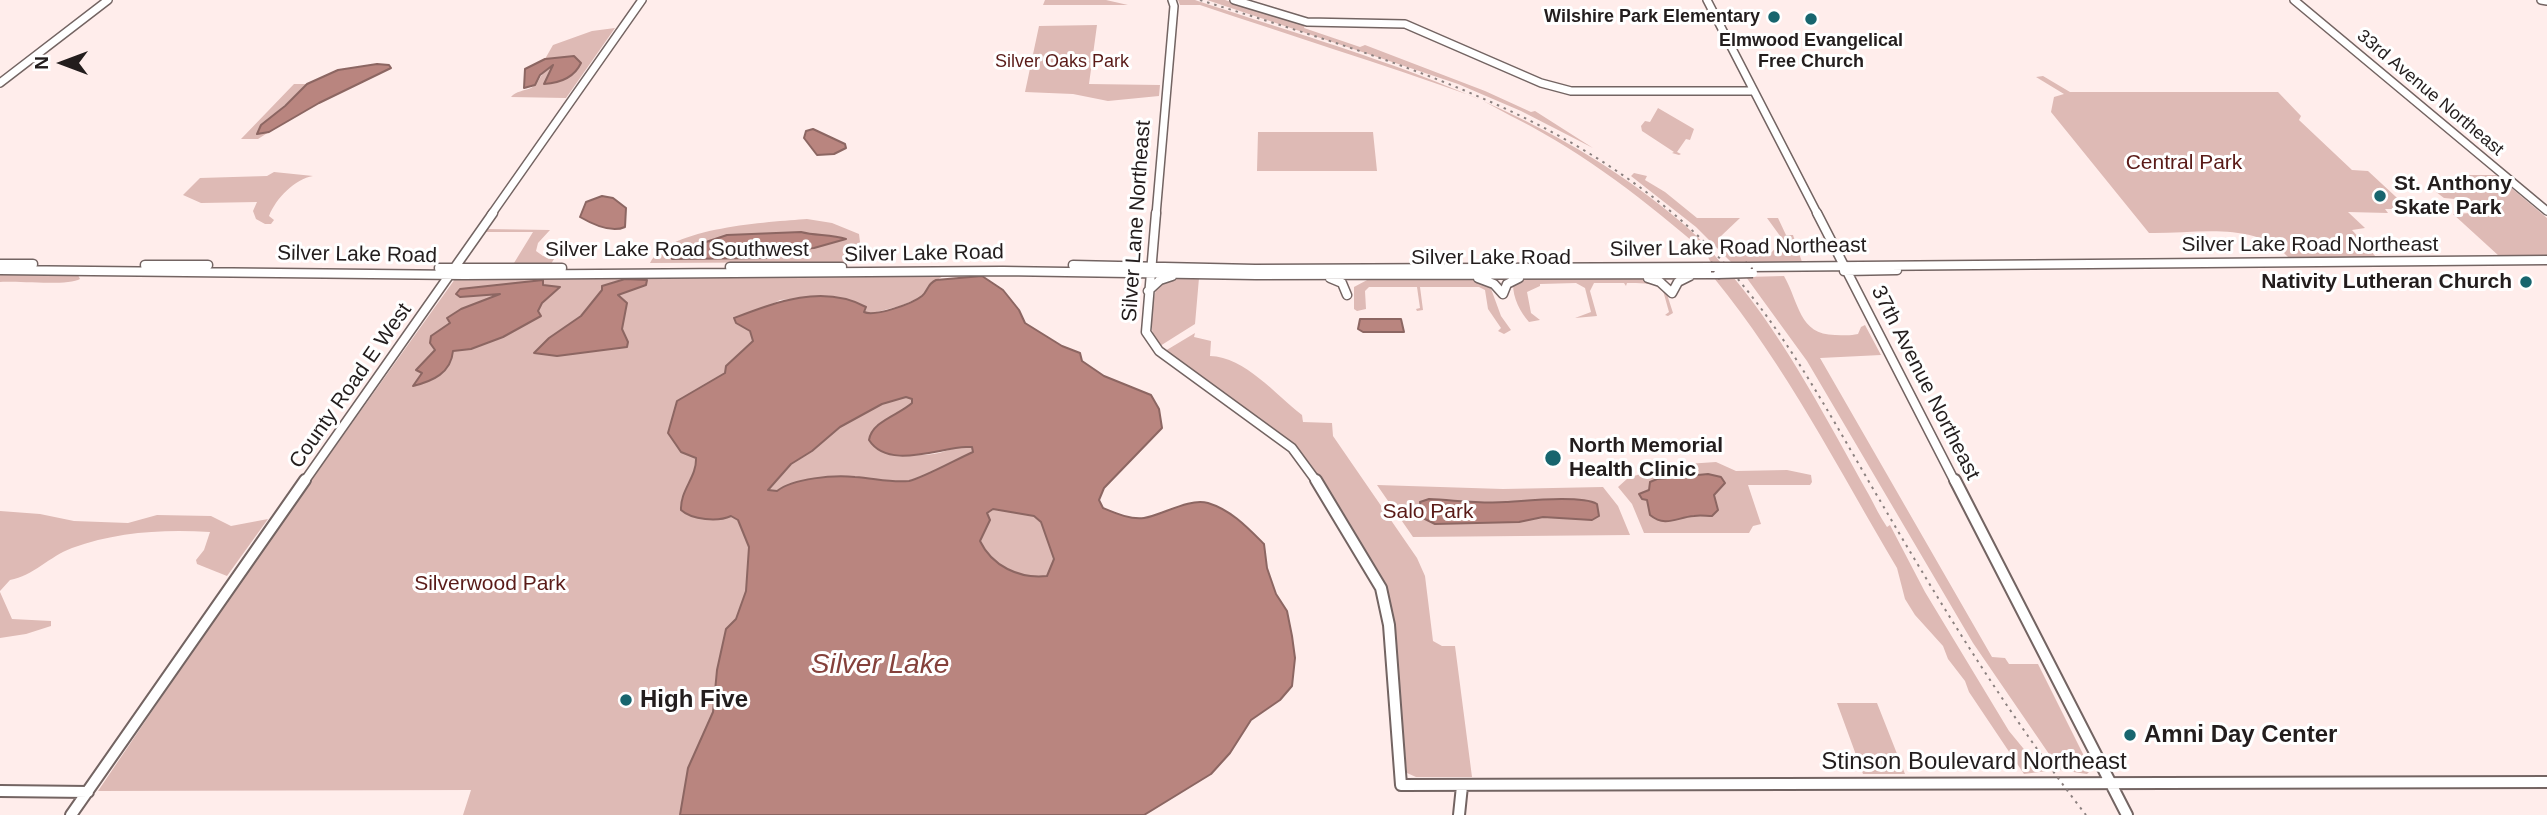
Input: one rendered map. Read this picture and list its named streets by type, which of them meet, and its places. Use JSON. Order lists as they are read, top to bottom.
{
  "streets": {
    "main road": ["Silver Lake Road Northeast", "Silver Lake Road"],
    "street": [
      "33rd Avenue Northeast",
      "Silver Lane Northeast",
      "37th Avenue Northeast",
      "County Road E West",
      "Stinson Boulevard Northeast"
    ]
  },
  "crossings": [
    ["Silver Lane Northeast", "Silver Lake Road Northeast"],
    ["Silver Lane Northeast", "Silver Lake Road"],
    ["Silver Lane Northeast", "Stinson Boulevard Northeast"],
    ["Silver Lake Road Northeast", "Silver Lake Road"],
    ["Silver Lake Road Northeast", "37th Avenue Northeast"],
    ["Silver Lake Road", "37th Avenue Northeast"],
    ["Silver Lake Road", "County Road E West"],
    ["37th Avenue Northeast", "Stinson Boulevard Northeast"]
  ],
  "water": ["Silver Lake"],
  "parks": [
    "Silver Oaks Park",
    "Central Park",
    "Salo Park",
    "Silverwood Park"
  ],
  "places": [
    "Wilshire Park Elementary",
    "Elmwood Evangelical Free Church",
    "St. Anthony Skate Park",
    "Nativity Lutheran Church",
    "North Memorial Health Clinic",
    "High Five",
    "Amni Day Center"
  ],
  "north": "left"
}
